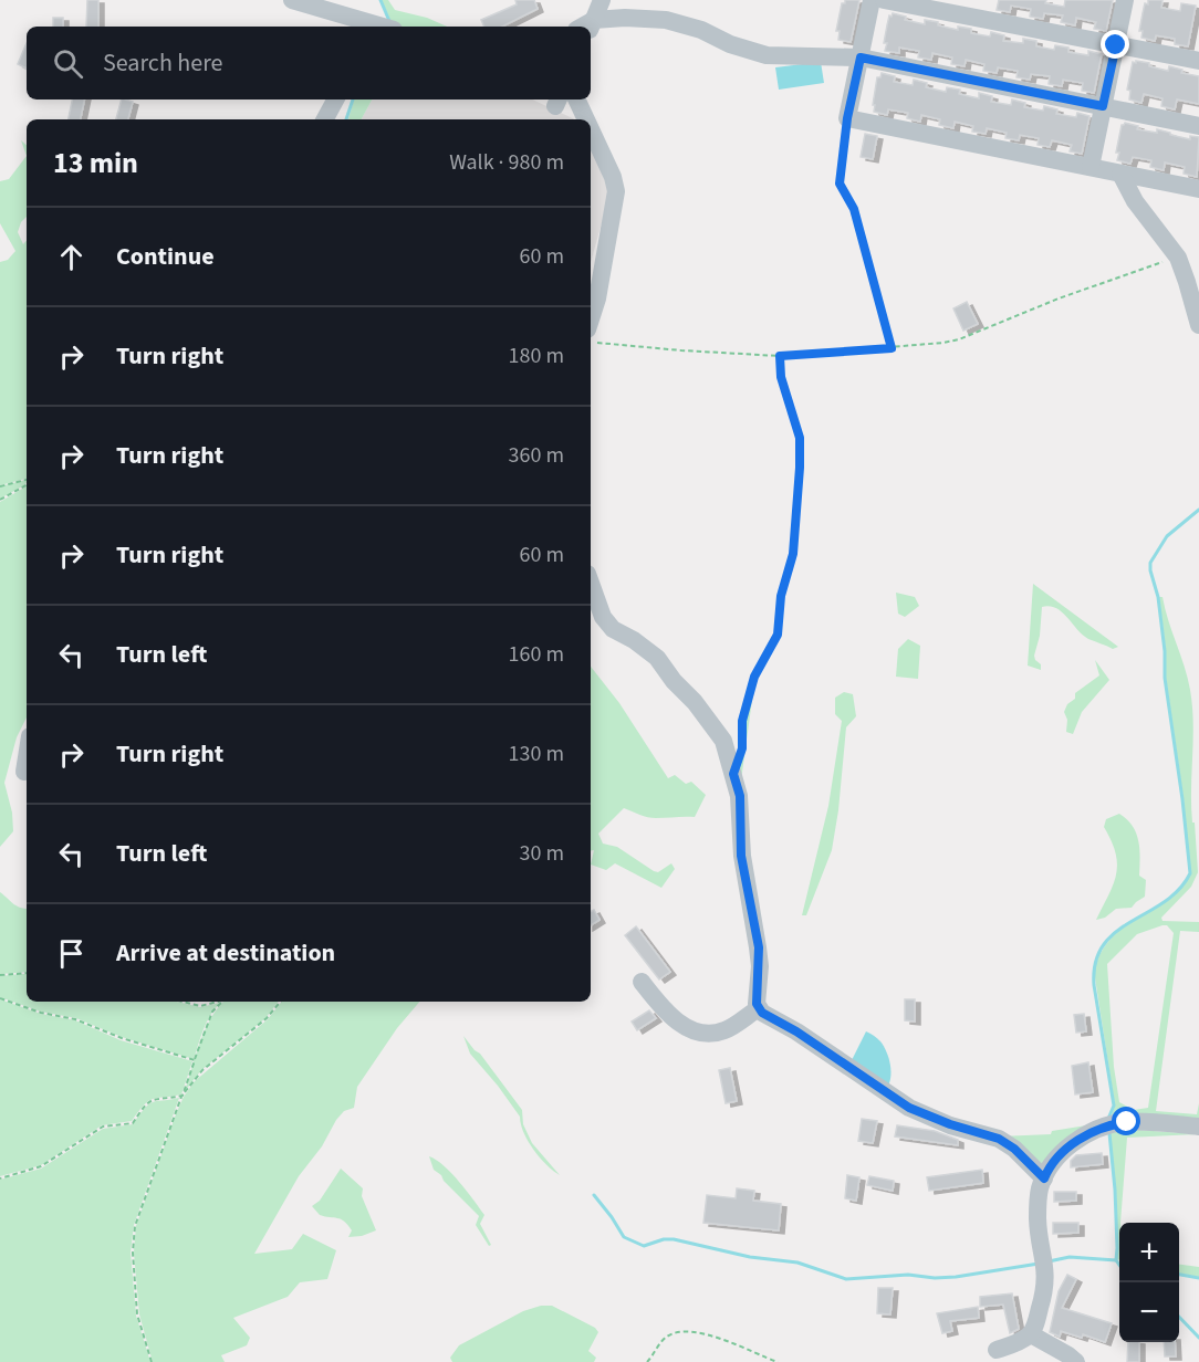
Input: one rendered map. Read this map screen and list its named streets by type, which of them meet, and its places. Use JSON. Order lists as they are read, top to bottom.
{
  "page": {
    "search": "Search here",
    "heading": ["13 min", "Walk · 980 m"],
    "list": [
      ["Continue", "60 m"],
      ["Turn right", "180 m"],
      ["Turn right", "360 m"],
      ["Turn right", "60 m"],
      ["Turn left", "160 m"],
      ["Turn right", "130 m"],
      ["Turn left", "30 m"],
      "Arrive at destination"
    ],
    "map_buttons": ["+", "−"]
  }
}
